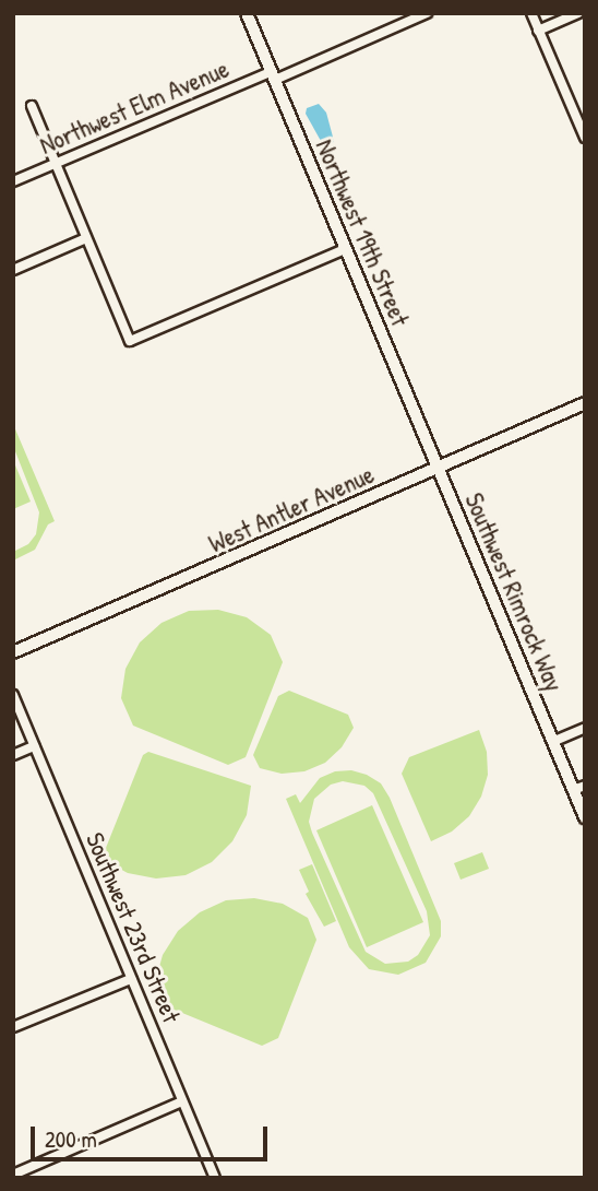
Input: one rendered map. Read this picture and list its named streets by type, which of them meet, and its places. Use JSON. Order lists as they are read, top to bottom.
{
  "streets": {
    "main road": ["Northwest 19th Street", "Southwest Rimrock Way"],
    "street": ["Northwest Elm Avenue", "West Antler Avenue", "Southwest 23rd Street"]
  },
  "crossings": [
    ["Northwest Elm Avenue", "Northwest 19th Street"],
    ["Northwest 19th Street", "West Antler Avenue"],
    ["Northwest 19th Street", "Southwest Rimrock Way"],
    ["West Antler Avenue", "Southwest Rimrock Way"]
  ],
  "scale_bar": "200 m"
}
